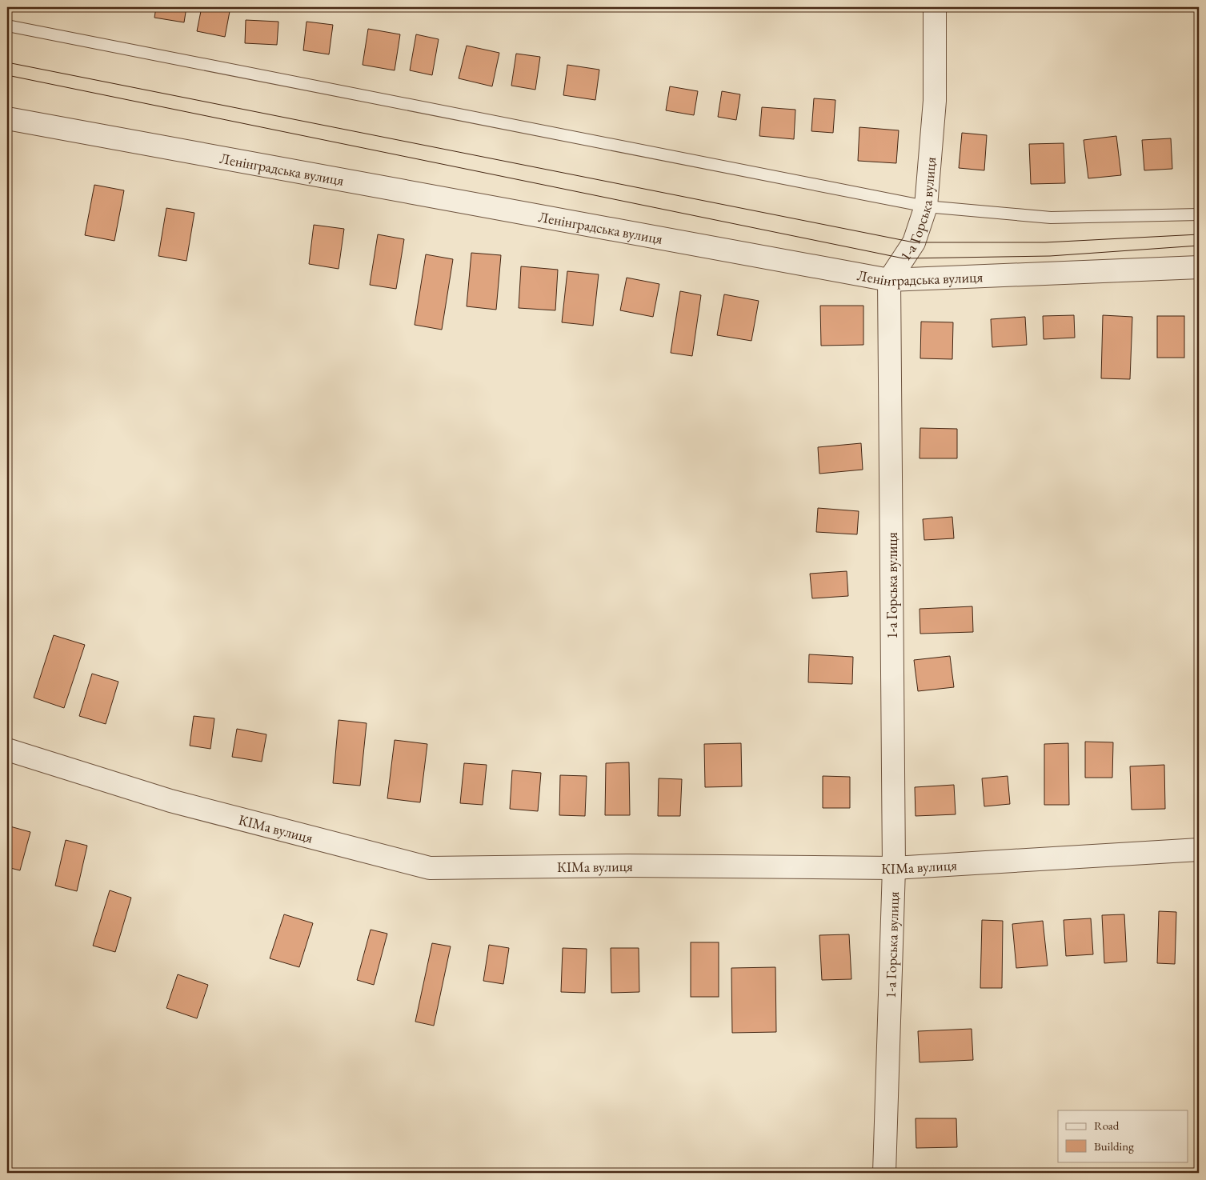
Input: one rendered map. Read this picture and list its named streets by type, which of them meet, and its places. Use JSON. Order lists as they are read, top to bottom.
{
  "streets": {
    "street": ["Ленінградська вулиця", "1-а Горська вулиця", "КІМа вулиця"]
  },
  "crossings": [
    ["Ленінградська вулиця", "1-а Горська вулиця"],
    ["1-а Горська вулиця", "КІМа вулиця"]
  ],
  "legend": ["Road", "Building"]
}
